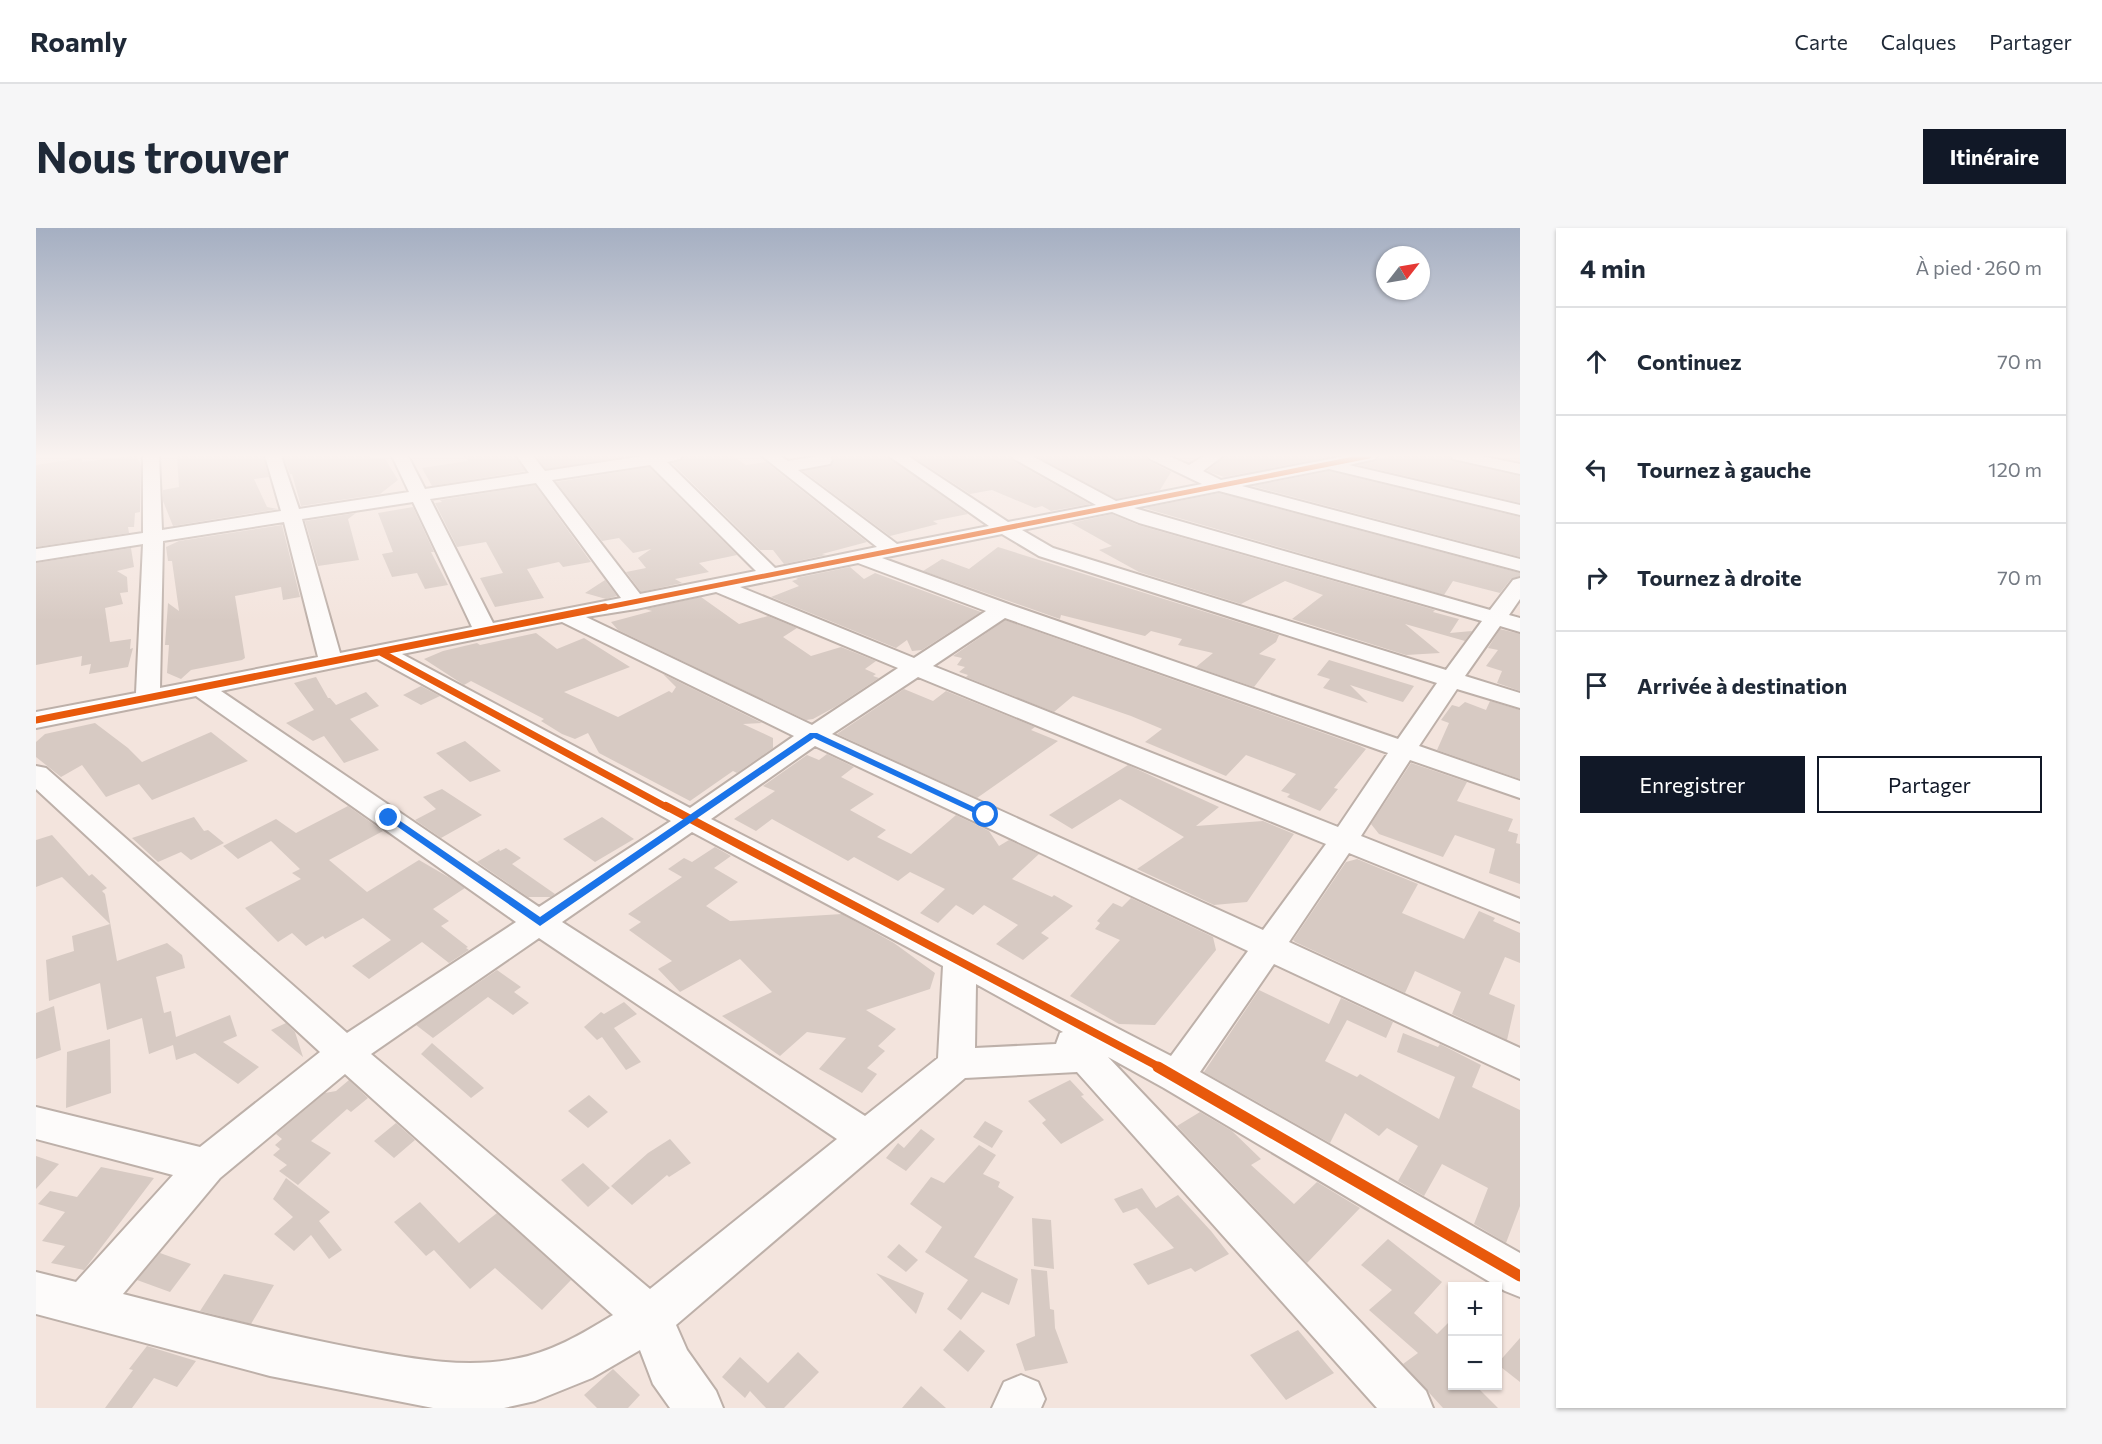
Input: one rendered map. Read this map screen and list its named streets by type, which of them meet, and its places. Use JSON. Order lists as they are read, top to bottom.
{
  "north": "top right",
  "page": {
    "header": "Roamly",
    "nav": ["Carte", "Calques", "Partager"],
    "buttons": [
      "Itinéraire",
      ["Enregistrer", "Partager"]
    ],
    "title": "Nous trouver",
    "heading": ["4 min", "À pied · 260 m"],
    "list": [
      ["Continuez", "70 m"],
      ["Tournez à gauche", "120 m"],
      ["Tournez à droite", "70 m"],
      "Arrivée à destination"
    ],
    "map_buttons": ["+", "−"]
  }
}
